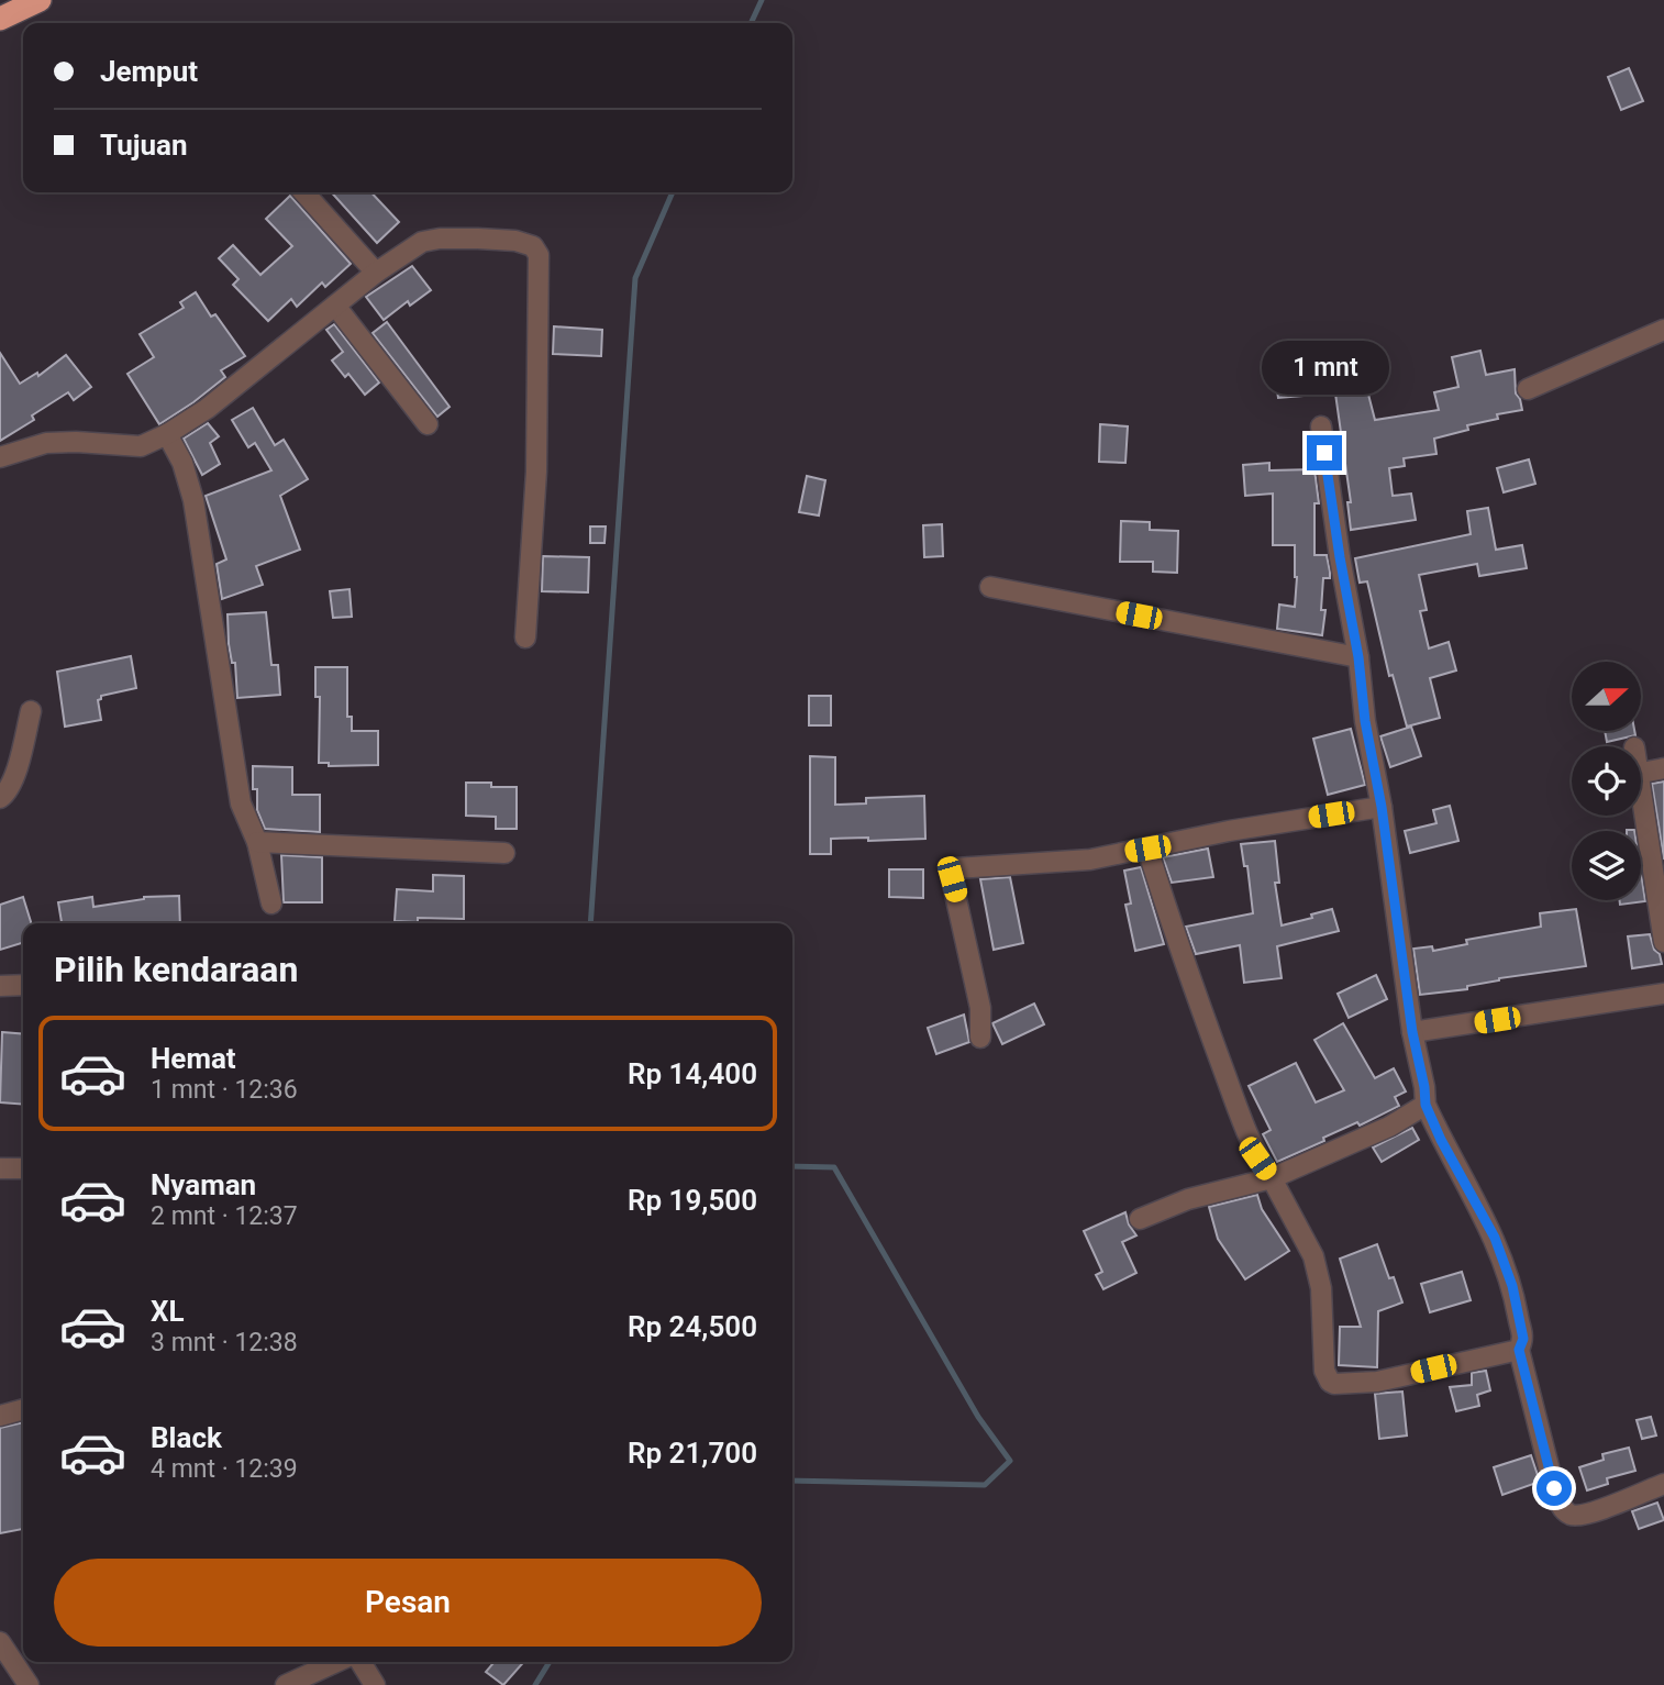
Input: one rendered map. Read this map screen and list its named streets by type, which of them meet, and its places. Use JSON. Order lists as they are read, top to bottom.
{
  "north": "right",
  "page": {
    "banner": ["Jemput", "Tujuan"],
    "bubble": "1 mnt",
    "heading": "Pilih kendaraan",
    "list": [
      {
        "name": "Hemat",
        "note": "1 mnt · 12:36",
        "value": "Rp 14,400"
      },
      {
        "name": "Nyaman",
        "note": "2 mnt · 12:37",
        "value": "Rp 19,500"
      },
      {
        "name": "XL",
        "note": "3 mnt · 12:38",
        "value": "Rp 24,500"
      },
      {
        "name": "Black",
        "note": "4 mnt · 12:39",
        "value": "Rp 21,700"
      }
    ],
    "buttons": "Pesan"
  }
}
